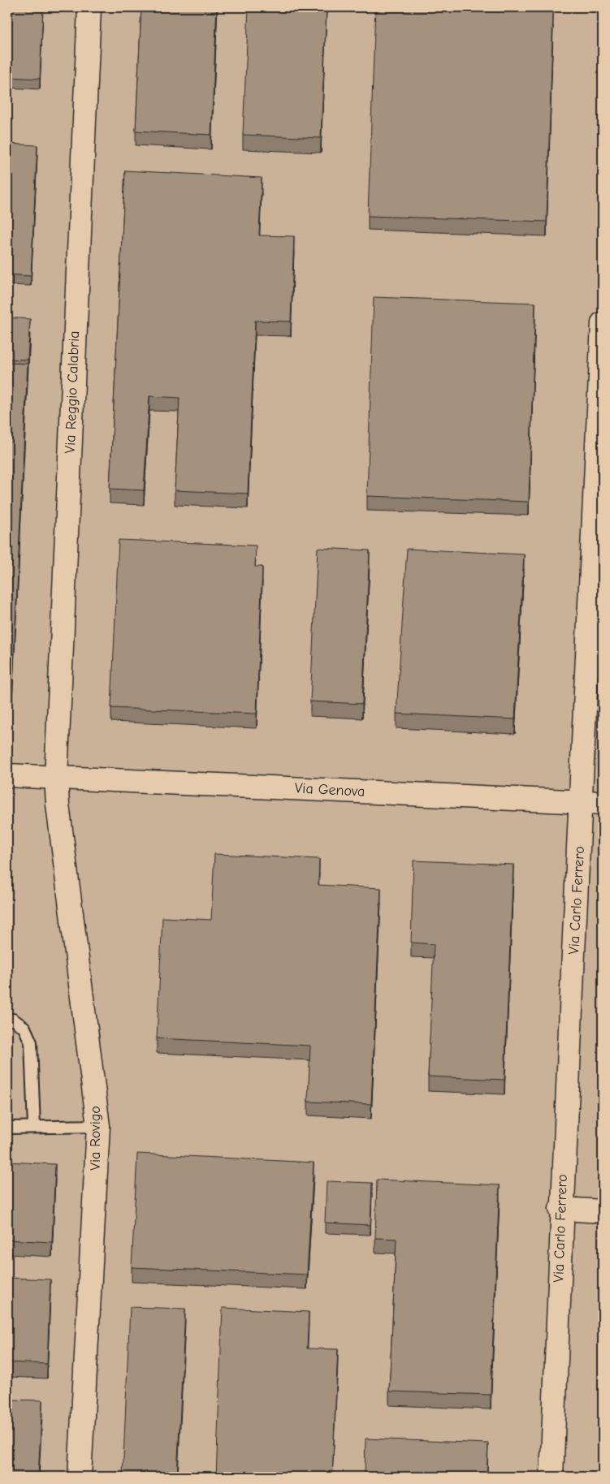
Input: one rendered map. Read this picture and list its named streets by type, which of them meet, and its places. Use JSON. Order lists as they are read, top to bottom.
{
  "streets": {
    "street": [
      "Via Reggio Calabria",
      "Via Genova",
      "Via Carlo Ferrero",
      "Via Rovigo"
    ]
  },
  "crossings": [
    ["Via Reggio Calabria", "Via Genova"],
    ["Via Reggio Calabria", "Via Rovigo"],
    ["Via Genova", "Via Carlo Ferrero"],
    ["Via Genova", "Via Rovigo"]
  ]
}
